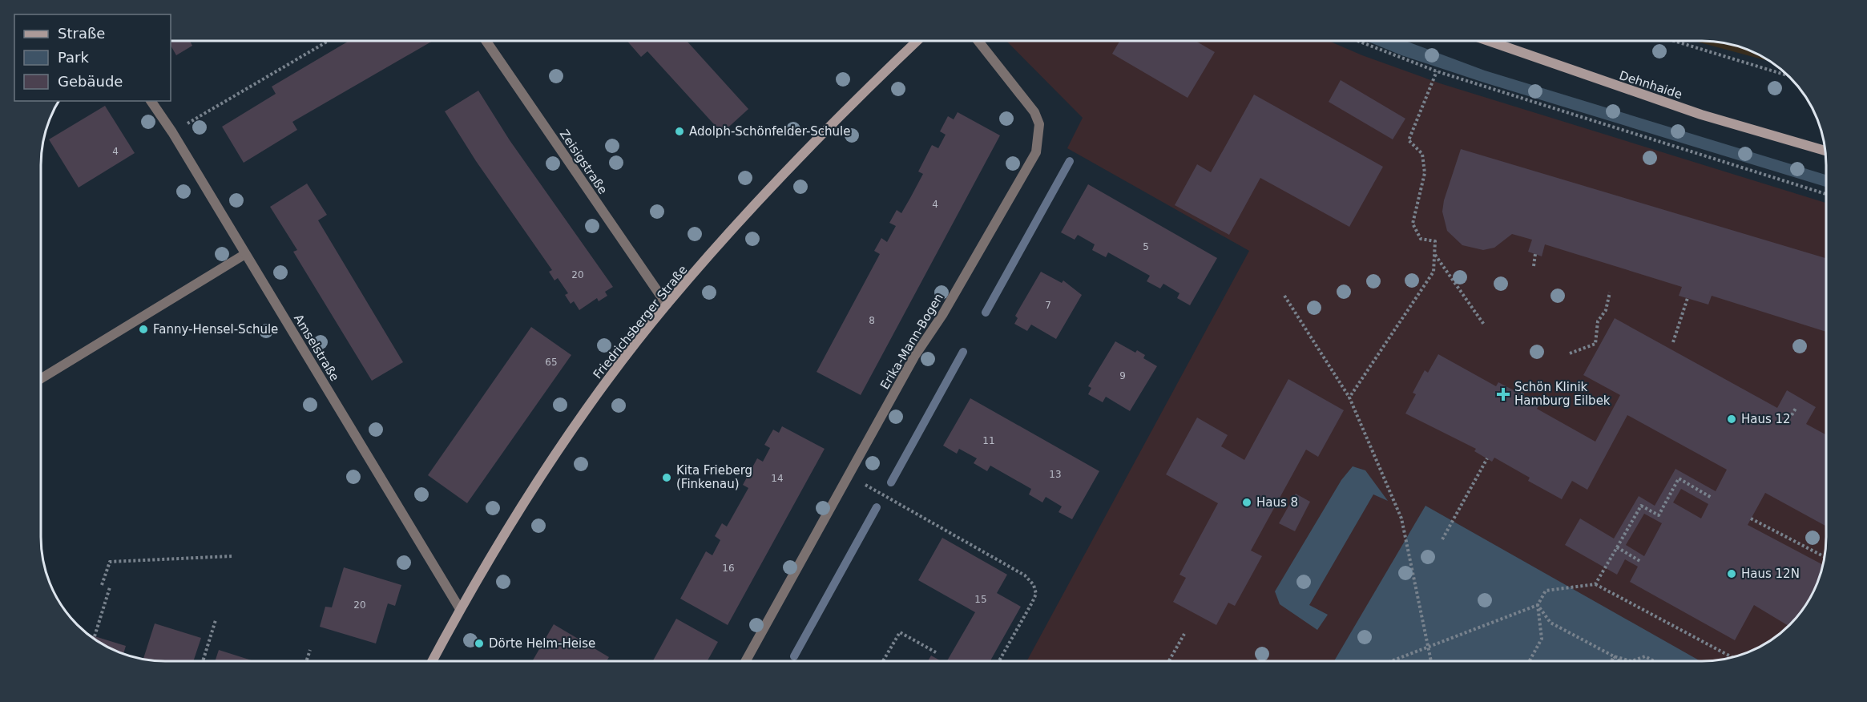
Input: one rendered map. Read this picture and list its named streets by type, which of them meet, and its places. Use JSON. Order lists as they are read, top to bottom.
{
  "streets": {
    "street": [
      "Dehnhaide",
      "Zeisigstraße",
      "Friedrichsberger Straße",
      "Erika-Mann-Bogen",
      "Amselstraße"
    ]
  },
  "crossings": [
    ["Zeisigstraße", "Friedrichsberger Straße"],
    ["Friedrichsberger Straße", "Amselstraße"]
  ],
  "places": {
    "other": [
      "Adolph-Schönfelder-Schule",
      "Fanny-Hensel-Schule",
      "Haus 12",
      "Kita Frieberg (Finkenau)",
      "Haus 8",
      "Haus 12N",
      "Dörte Helm-Heise"
    ],
    "health": ["Schön Klinik Hamburg Eilbek"]
  },
  "house_numbers": [
    "4",
    "4",
    "5",
    "20",
    "7",
    "8",
    "65",
    "9",
    "11",
    "13",
    "14",
    "16",
    "15",
    "20"
  ],
  "legend": ["Straße", "Park", "Gebäude"]
}
